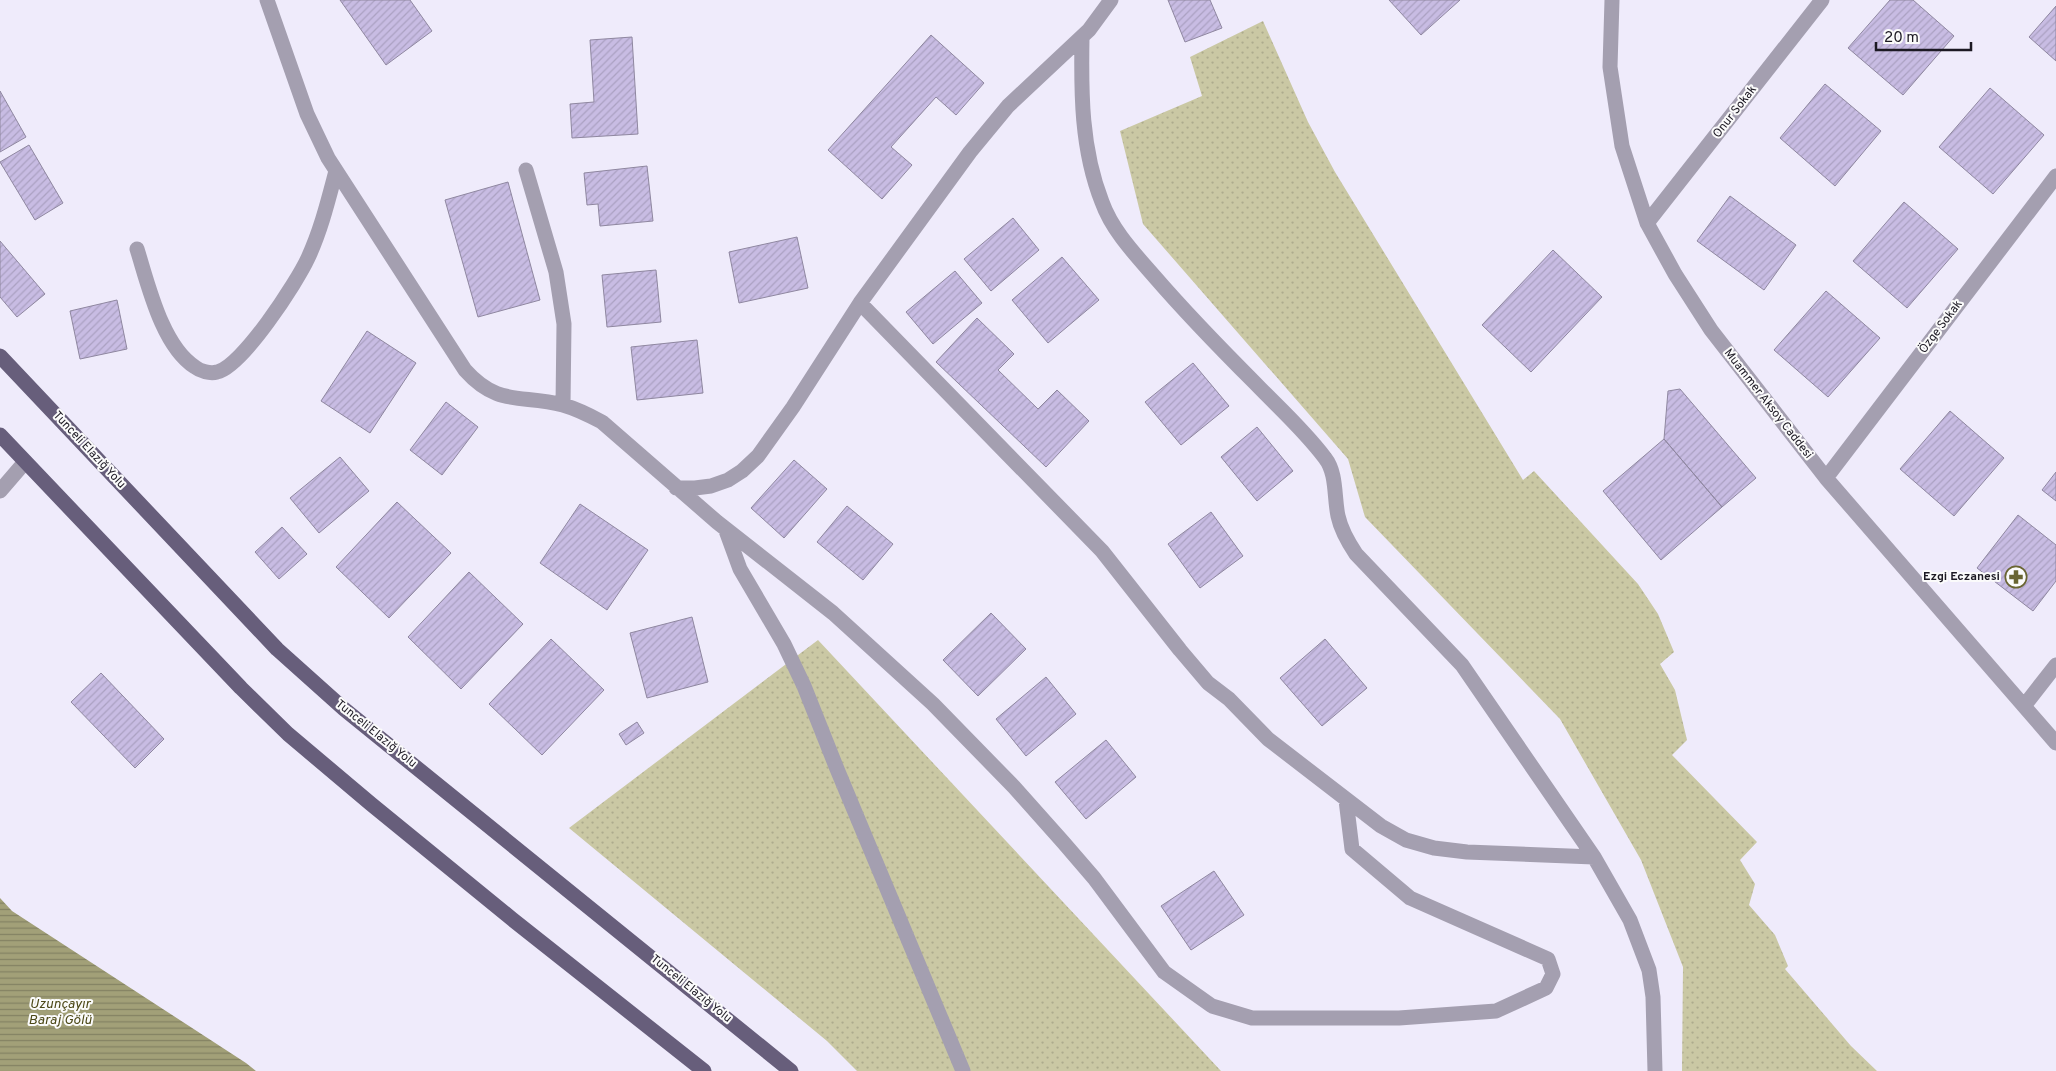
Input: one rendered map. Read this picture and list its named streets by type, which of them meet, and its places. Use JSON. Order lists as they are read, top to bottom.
{
  "streets": {
    "main road": ["Tunceli Elazığ Yolu"],
    "street": ["Onur Sokak", "Özge Sokak", "Muammer Aksoy Caddesi"]
  },
  "crossings": [
    ["Onur Sokak", "Muammer Aksoy Caddesi"],
    ["Özge Sokak", "Muammer Aksoy Caddesi"]
  ],
  "water": ["Uzunçayır Baraj Gölü"],
  "places": {
    "pharmacy": ["Ezgi Eczanesi"]
  },
  "scale_bar": "20 m"
}
